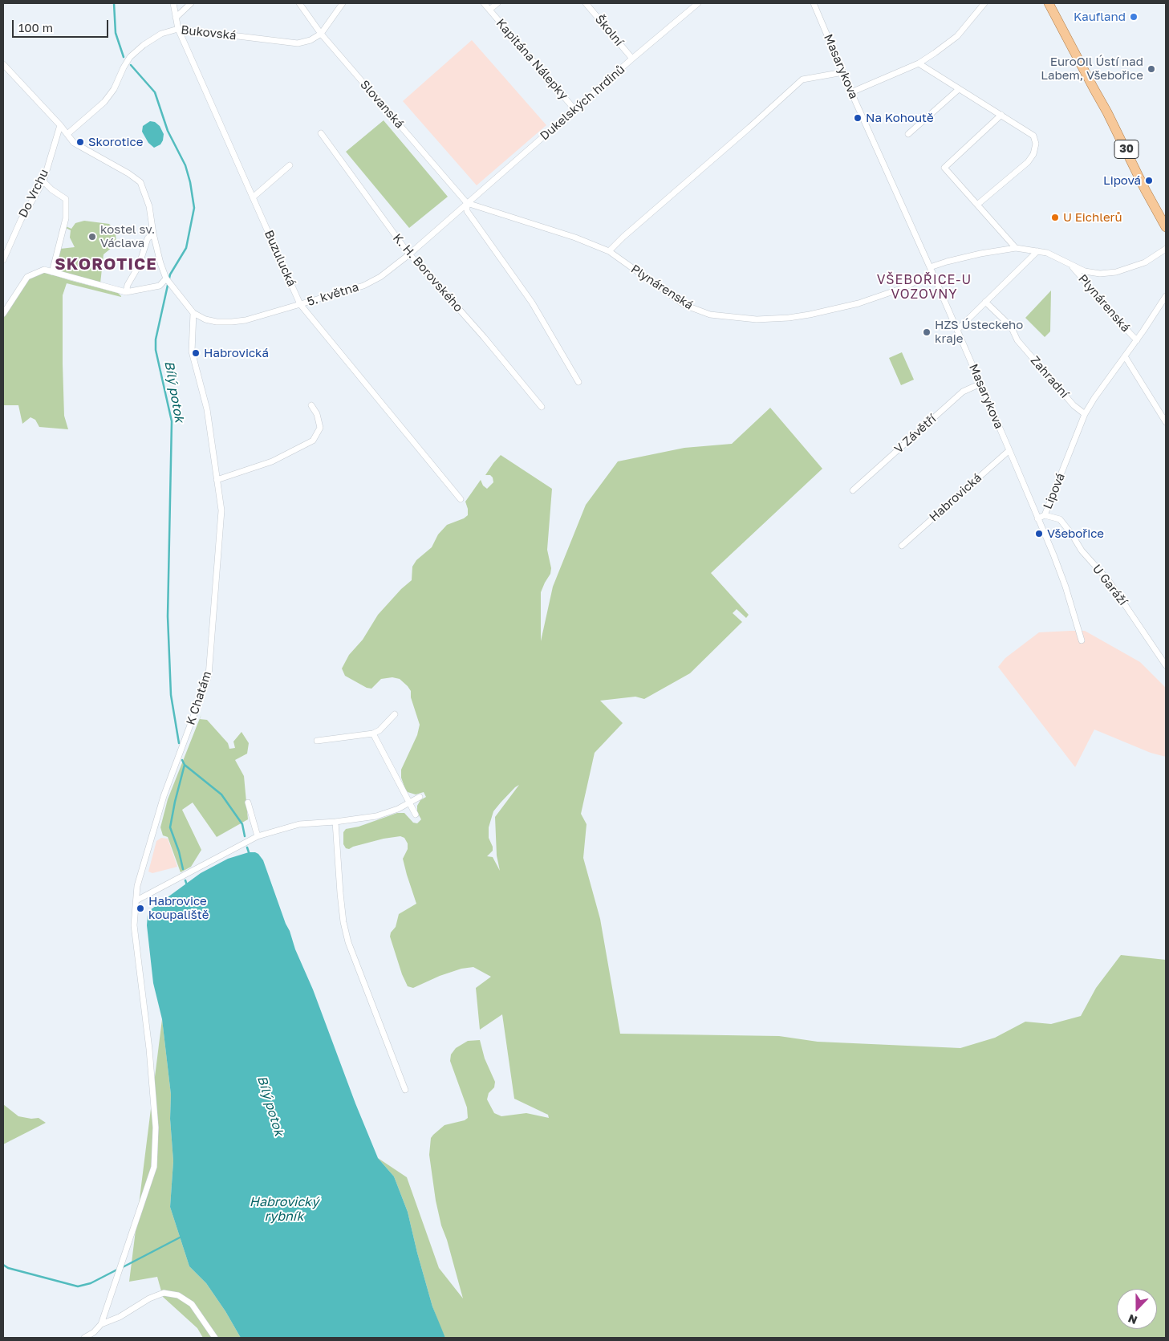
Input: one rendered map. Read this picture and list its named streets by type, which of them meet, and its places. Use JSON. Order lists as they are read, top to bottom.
{
  "streets": {
    "main road": ["30"],
    "street": [
      "Školní",
      "Bukovská",
      "Kapitána Nálepky",
      "Masarykova",
      "Dukelských hrdinů",
      "Slovanská",
      "Do Vrchu",
      "Buzulucká",
      "K. H. Borovského",
      "Plynárenská",
      "5. května",
      "Zahradní",
      "V Závětří",
      "Lipová",
      "Habrovická",
      "U Garáží",
      "K Chatám"
    ]
  },
  "crossings": [
    ["Školní", "Dukelských hrdinů"],
    ["Bukovská", "Slovanská"],
    ["Bukovská", "Buzulucká"],
    ["Bukovská", "5. května"],
    ["Kapitána Nálepky", "Dukelských hrdinů"],
    ["Masarykova", "Plynárenská"],
    ["Masarykova", "V Závětří"],
    ["Masarykova", "Lipová"],
    ["Masarykova", "Habrovická"],
    ["Dukelských hrdinů", "Slovanská"],
    ["Dukelských hrdinů", "Plynárenská"],
    ["Dukelských hrdinů", "5. května"],
    ["Slovanská", "Plynárenská"],
    ["Slovanská", "5. května"],
    ["Do Vrchu", "5. května"],
    ["Buzulucká", "5. května"],
    ["K. H. Borovského", "5. května"],
    ["Plynárenská", "5. května"],
    ["Plynárenská", "Lipová"],
    ["5. května", "K Chatám"],
    ["Zahradní", "Lipová"],
    ["Lipová", "U Garáží"]
  ],
  "districts": ["SKOROTICE", "VŠEBOŘICE-U VOZOVNY"],
  "water": ["Bílý potok", "Habrovický rybník"],
  "places": [
    "Kaufland",
    "EuroOil Ústí nad Labem, Všebořice",
    "Na Kohoutě",
    "Skorotice",
    "Lipová",
    "U Eichlerů",
    "kostel sv. Václava",
    "HZS Ústeckeho kraje",
    "Habrovická",
    "Všebořice",
    "Habrovice koupaliště"
  ],
  "scale_bar": "100 m",
  "north": "bottom"
}
